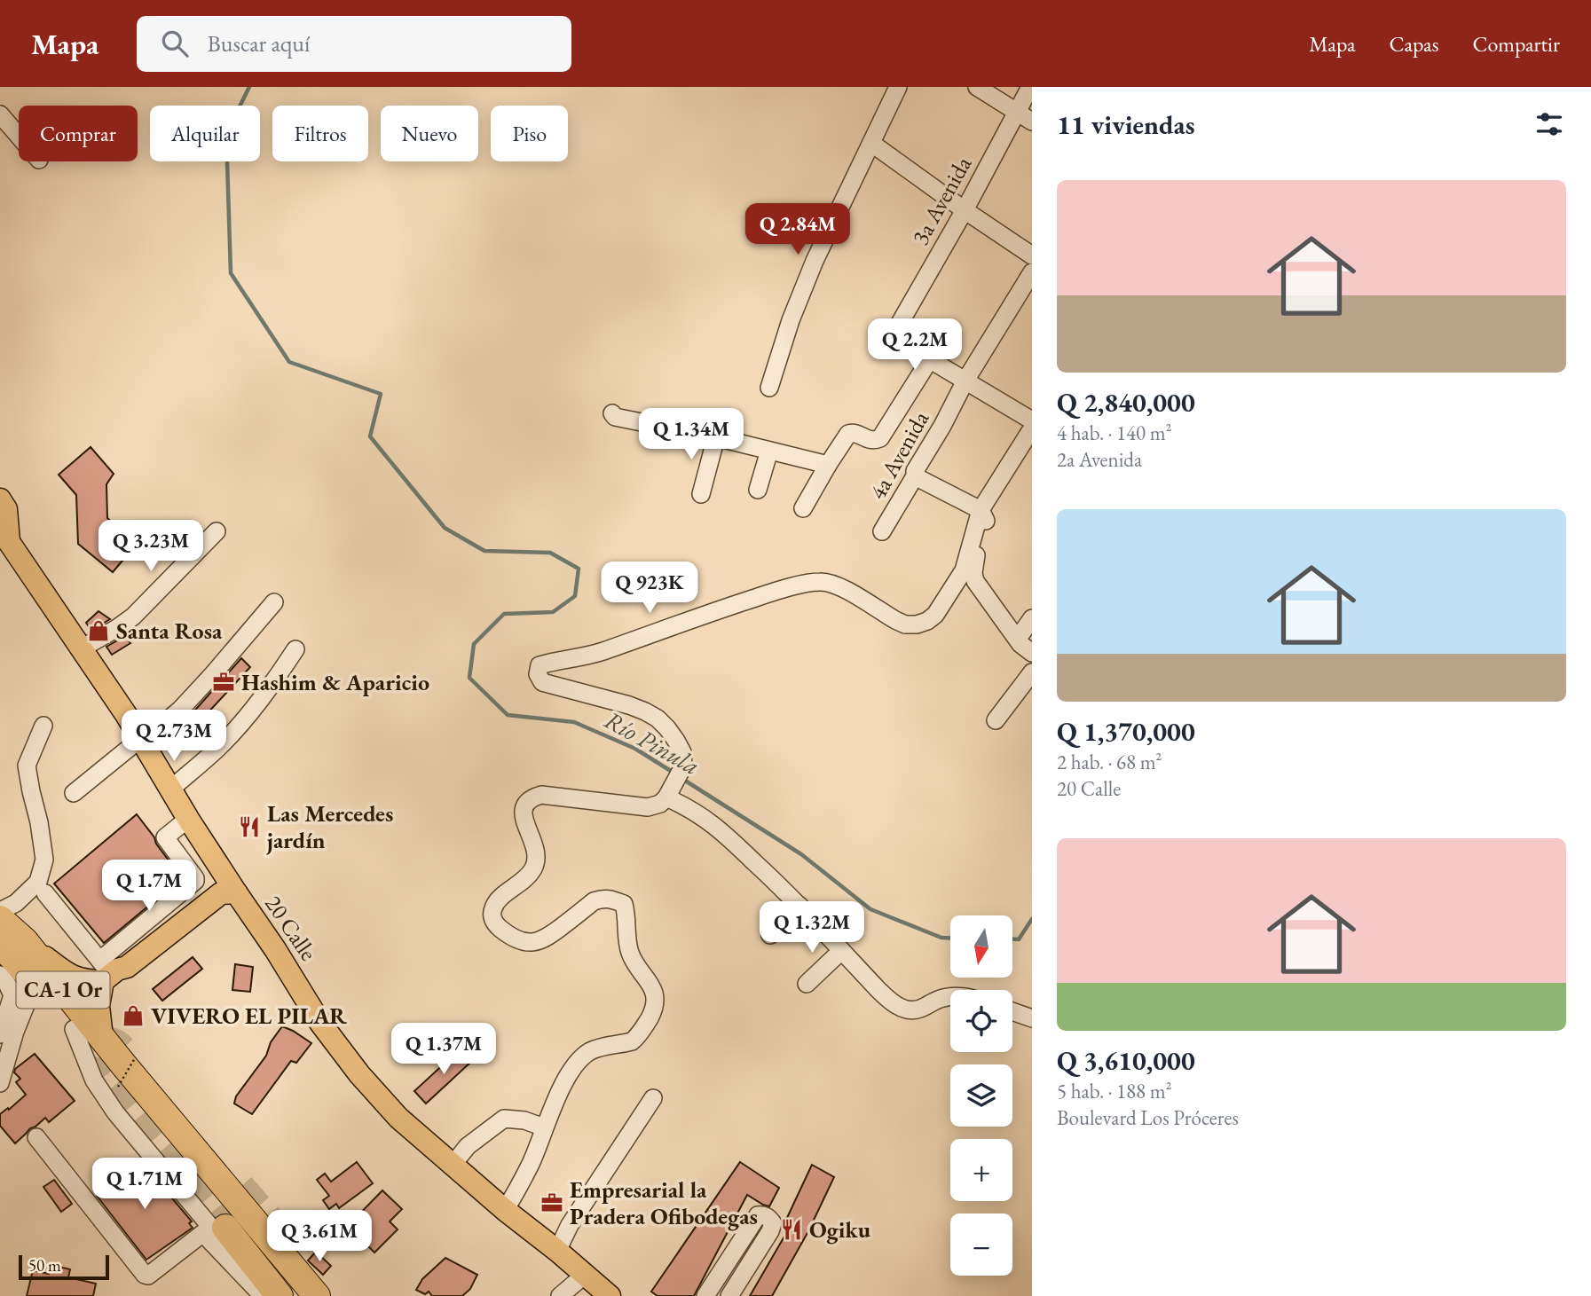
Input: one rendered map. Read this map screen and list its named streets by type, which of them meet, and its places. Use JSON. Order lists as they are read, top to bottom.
{
  "streets": {
    "highway": ["CA-1 Or"],
    "main road": ["20 Calle"],
    "street": ["3a Avenida", "4a Avenida"]
  },
  "water": ["Río Pinula"],
  "places": {
    "shop": ["Santa Rosa", "VIVERO EL PILAR"],
    "office": ["Hashim & Aparicio", "Empresarial la Pradera Ofibodegas"],
    "restaurant": ["Las Mercedes jardín", "Ogiku"]
  },
  "scale_bar": "50 m",
  "north": "bottom",
  "page": {
    "header": "Mapa",
    "search": "Buscar aquí",
    "nav": ["Mapa", "Capas", "Compartir"],
    "heading": "11 viviendas",
    "chip": [
      "Comprar",
      "Alquilar",
      "Filtros",
      "Nuevo",
      "Piso"
    ],
    "list": [
      {
        "name": "Q 2,840,000",
        "note": "4 hab. · 140 m² · 2a Avenida"
      },
      {
        "name": "Q 1,370,000",
        "note": "2 hab. · 68 m² · 20 Calle"
      },
      {
        "name": "Q 3,610,000",
        "note": "5 hab. · 188 m² · Boulevard Los Próceres"
      }
    ],
    "price": [
      "Q 2.84M",
      "Q 2.2M",
      "Q 1.34M",
      "Q 3.23M",
      "Q 923K",
      "Q 2.73M",
      "Q 1.7M",
      "Q 1.32M",
      "Q 1.37M",
      "Q 1.71M",
      "Q 3.61M"
    ],
    "map_buttons": ["+", "−"],
    "scale": "50 m"
  }
}
